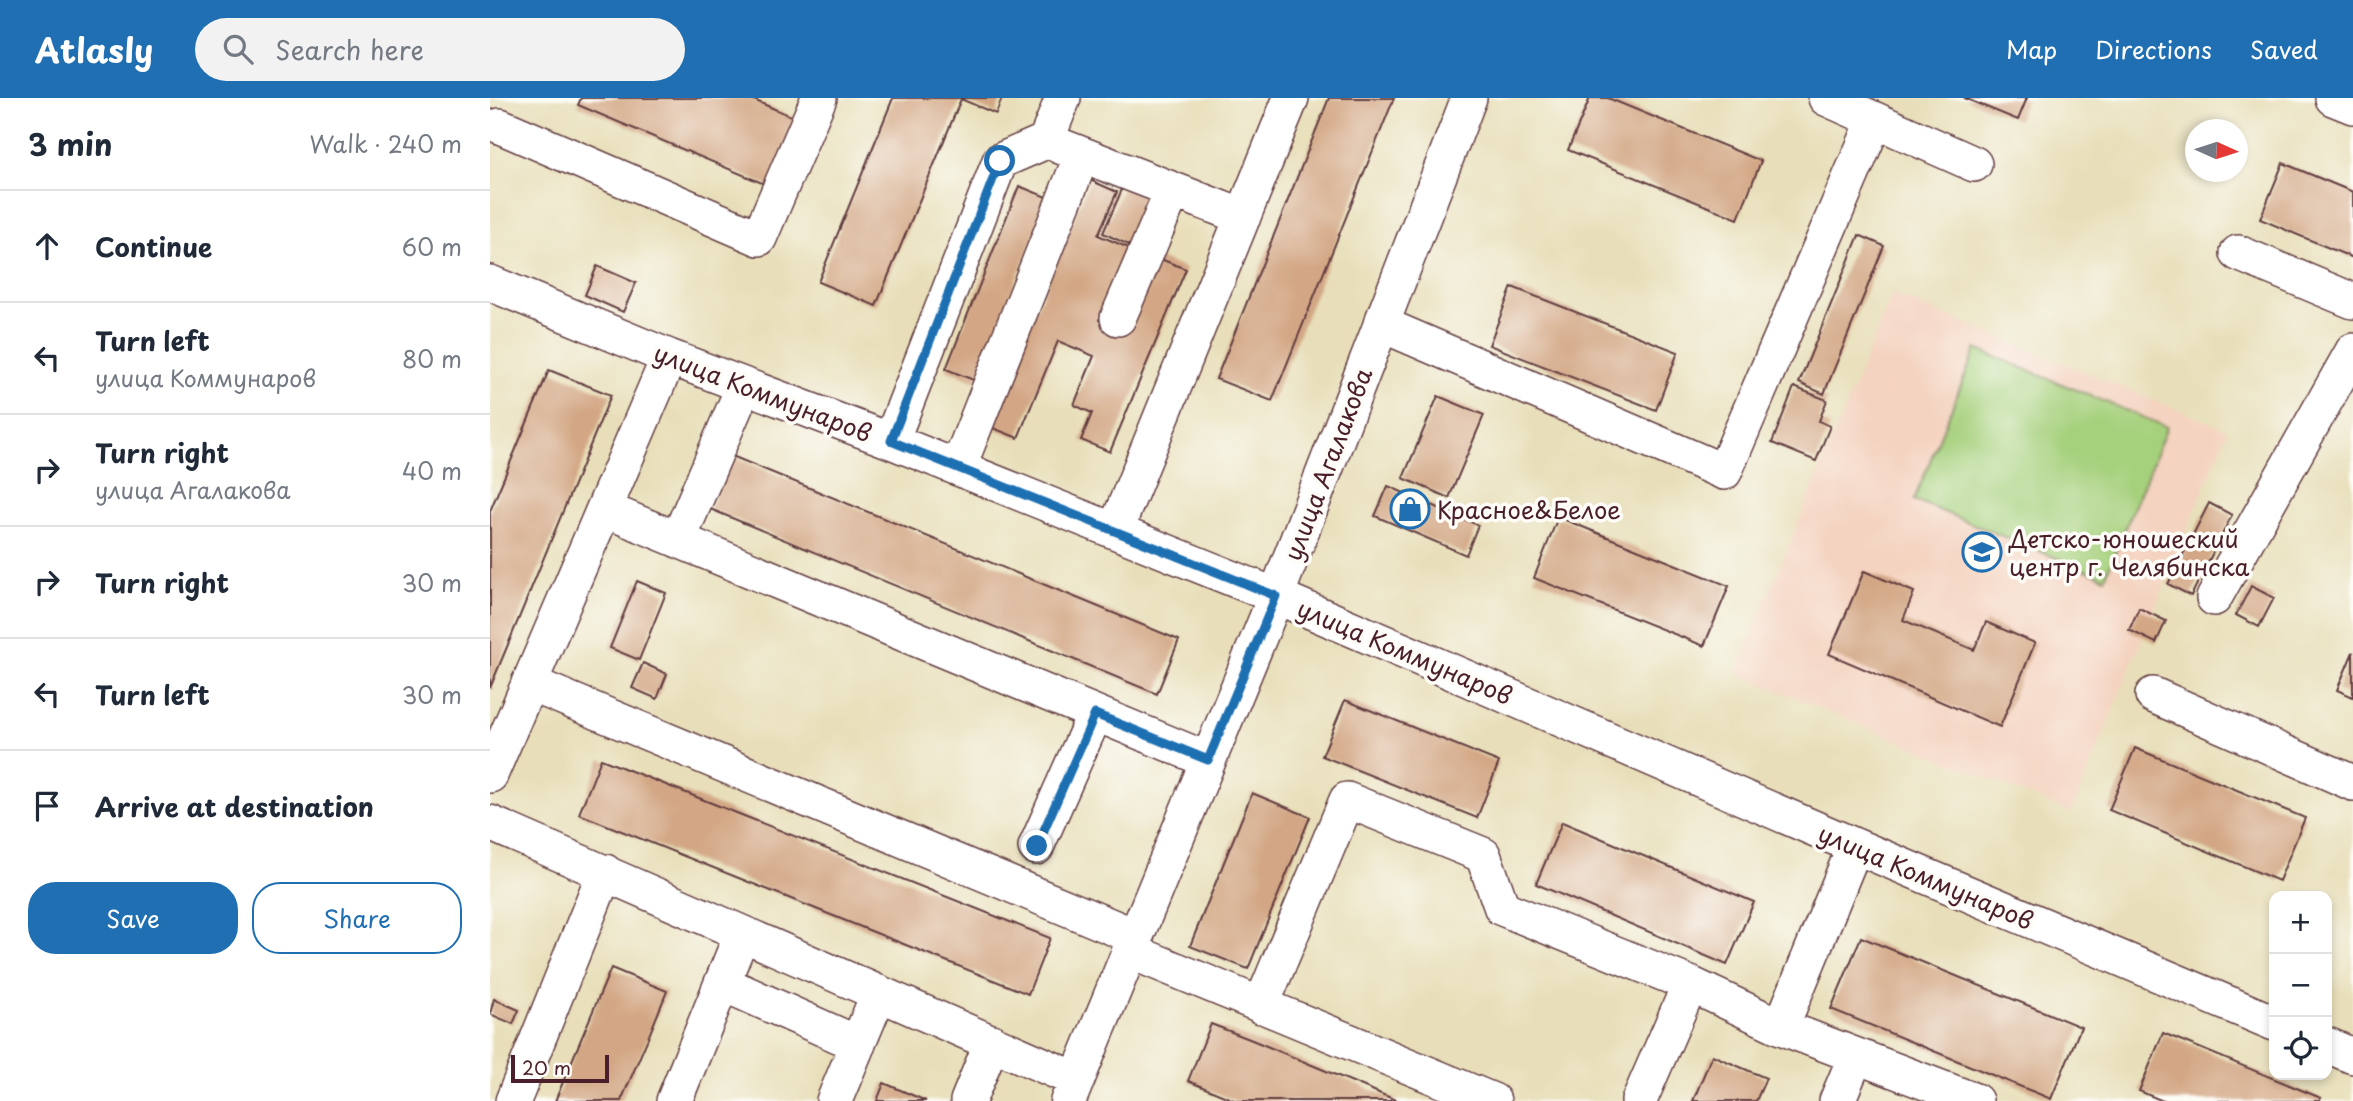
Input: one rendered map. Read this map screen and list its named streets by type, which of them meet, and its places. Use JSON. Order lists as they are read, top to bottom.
{
  "streets": {
    "street": ["улица Коммунаров", "улица Агалакова"]
  },
  "crossings": [
    ["улица Коммунаров", "улица Агалакова"]
  ],
  "places": {
    "shop": ["Красное&Белое"],
    "school or university": ["Детско-юношеский центр г. Челябинска"]
  },
  "scale_bar": "20 m",
  "north": "right",
  "page": {
    "header": "Atlasly",
    "search": "Search here",
    "nav": ["Map", "Directions", "Saved"],
    "heading": ["3 min", "Walk · 240 m"],
    "list": [
      ["Continue", "60 m"],
      ["Turn left", "улица Коммунаров", "80 m"],
      ["Turn right", "улица Агалакова", "40 m"],
      ["Turn right", "30 m"],
      ["Turn left", "30 m"],
      "Arrive at destination"
    ],
    "buttons": ["Save", "Share"],
    "map_buttons": ["+", "−"],
    "scale": "20 m"
  }
}
